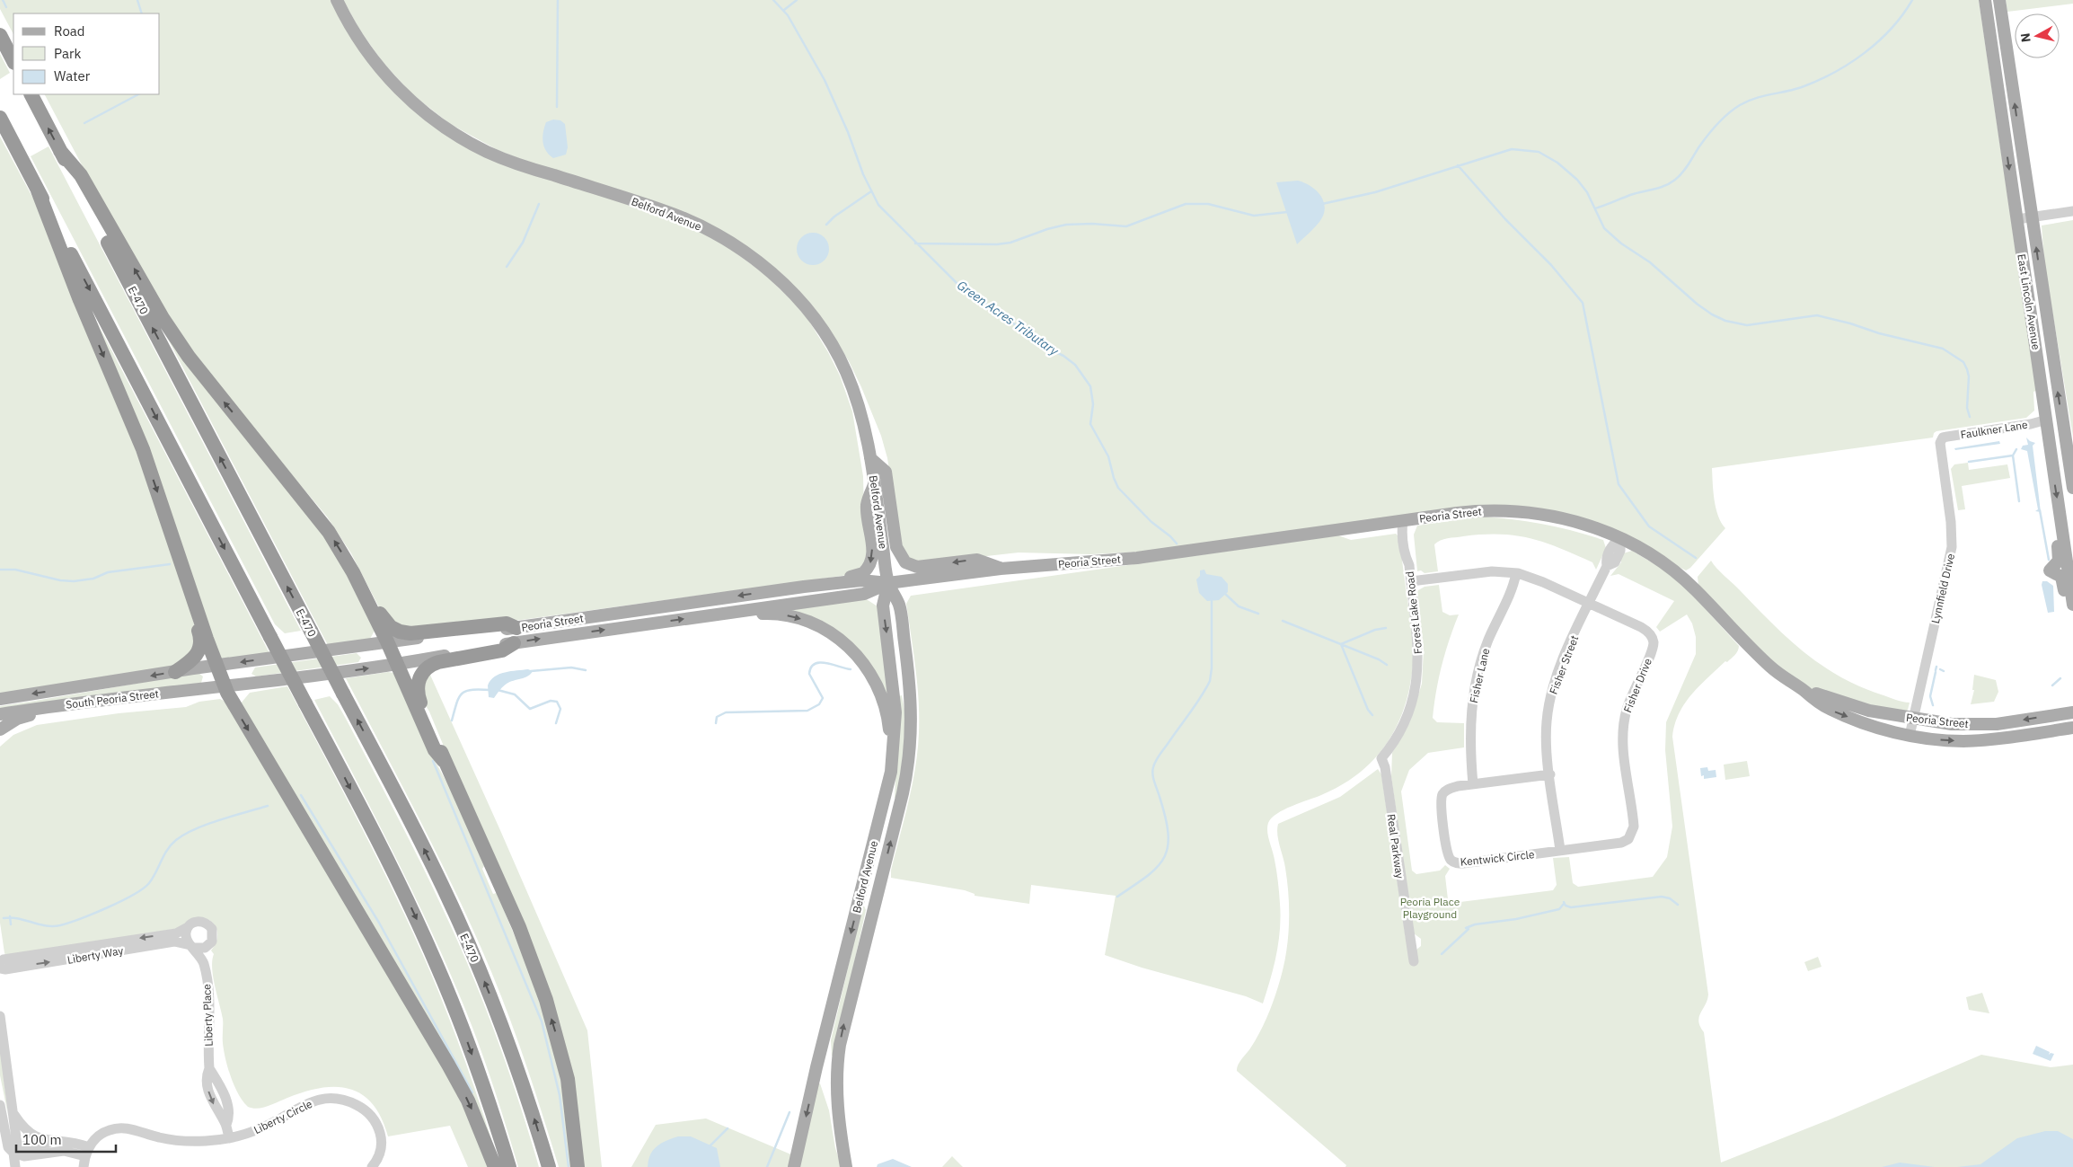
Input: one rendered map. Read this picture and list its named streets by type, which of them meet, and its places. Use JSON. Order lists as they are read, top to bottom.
{
  "streets": {
    "highway": ["E-470"],
    "main road": [
      "Belford Avenue",
      "East Lincoln Avenue",
      "Peoria Street",
      "South Peoria Street"
    ],
    "street": [
      "Faulkner Lane",
      "Lynnfield Drive",
      "Forest Lake Road",
      "Fisher Street",
      "Fisher Lane",
      "Fisher Drive",
      "Real Parkway",
      "Kentwick Circle",
      "Liberty Way",
      "Liberty Place",
      "Liberty Circle"
    ]
  },
  "crossings": [
    ["Belford Avenue", "Peoria Street"],
    ["East Lincoln Avenue", "Faulkner Lane"],
    ["Faulkner Lane", "Lynnfield Drive"],
    ["Peoria Street", "Lynnfield Drive"],
    ["Peoria Street", "Forest Lake Road"],
    ["Peoria Street", "Fisher Street"],
    ["Peoria Street", "South Peoria Street"],
    ["Forest Lake Road", "Fisher Drive"],
    ["Forest Lake Road", "Real Parkway"],
    ["Fisher Street", "Fisher Drive"],
    ["Fisher Street", "Kentwick Circle"],
    ["Fisher Lane", "Fisher Drive"],
    ["Fisher Lane", "Kentwick Circle"],
    ["Fisher Drive", "Kentwick Circle"],
    ["Liberty Way", "Liberty Place"],
    ["Liberty Place", "Liberty Circle"]
  ],
  "water": ["Green Acres Tributary"],
  "parks": ["Peoria Place Playground"],
  "legend": ["Road", "Park", "Water"],
  "scale_bar": "100 m",
  "north": "left"
}
